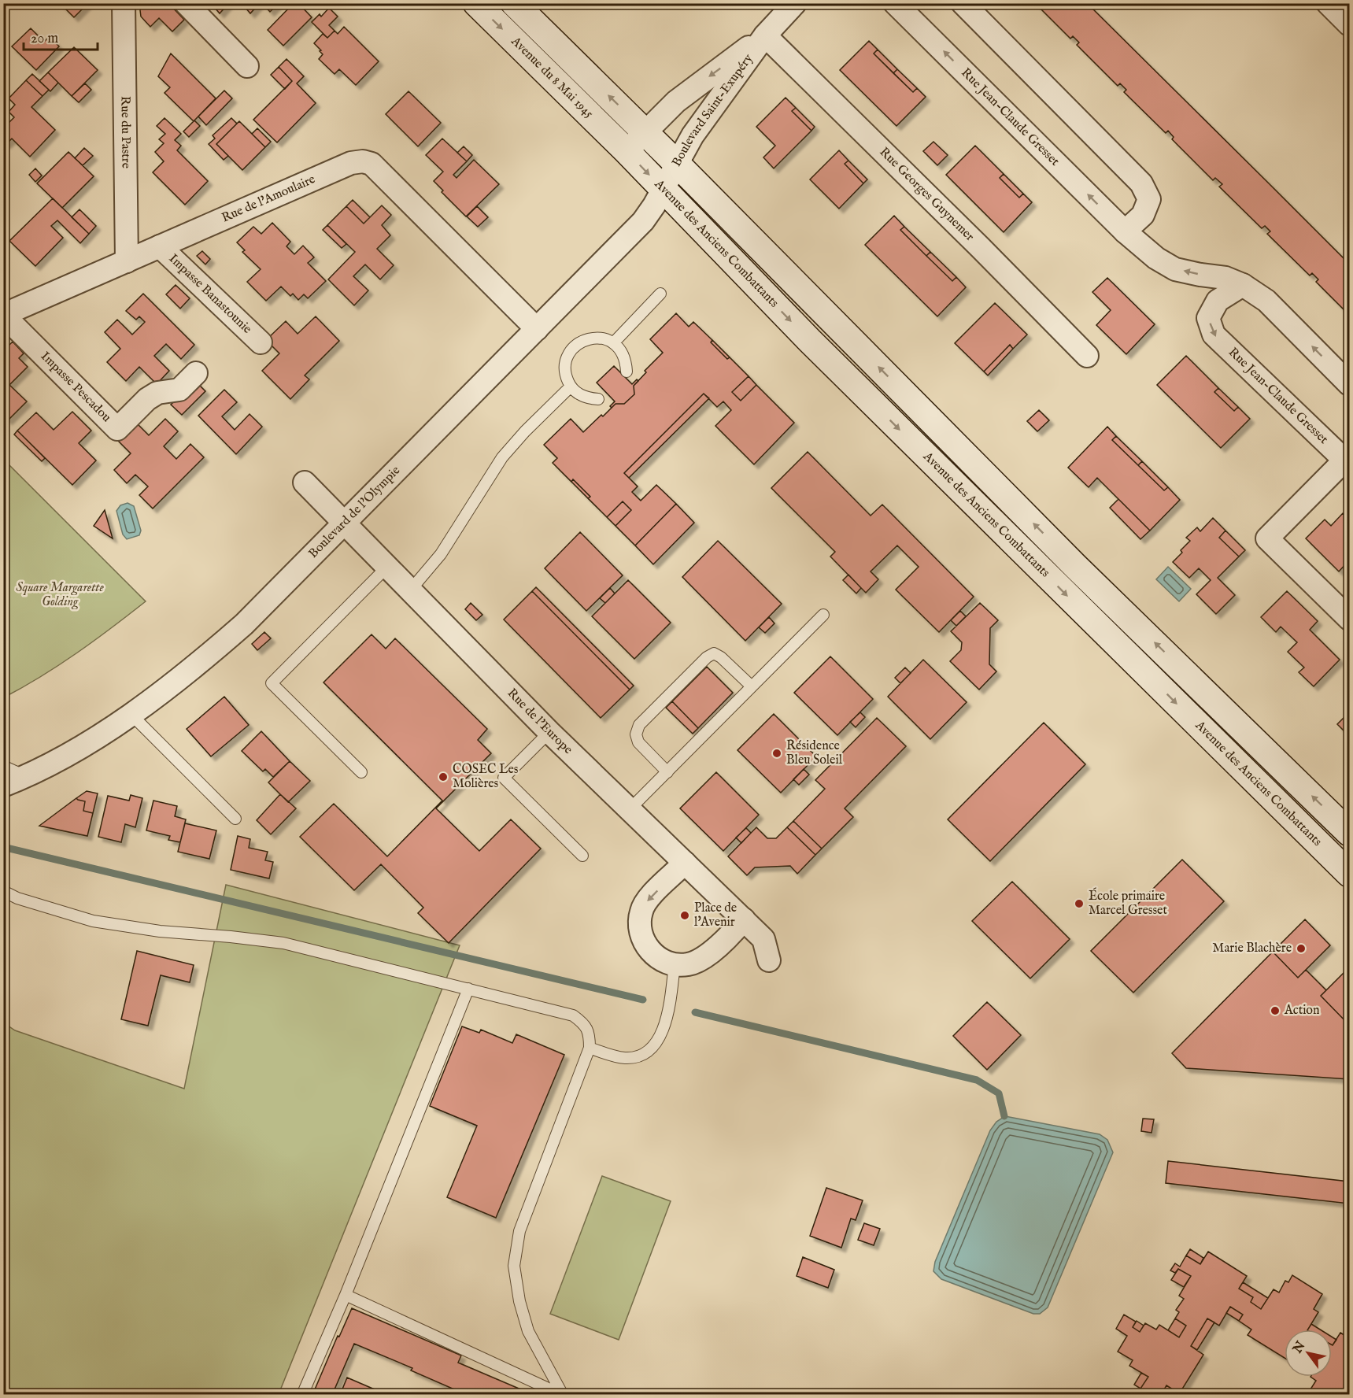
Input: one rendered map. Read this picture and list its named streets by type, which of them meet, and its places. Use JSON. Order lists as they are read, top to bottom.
{
  "streets": {
    "main road": ["Avenue du 8 Mai 1945", "Avenue des Anciens Combattants"],
    "street": [
      "Boulevard Saint-Exupéry",
      "Rue Jean-Claude Gresset",
      "Rue du Pastre",
      "Rue Georges Guynemer",
      "Rue de l'Amoulaire",
      "Impasse Banastounie",
      "Impasse Pescadou",
      "Boulevard de l'Olympie",
      "Rue de l'Europe"
    ]
  },
  "crossings": [
    ["Avenue du 8 Mai 1945", "Boulevard Saint-Exupéry"],
    ["Avenue du 8 Mai 1945", "Avenue des Anciens Combattants"],
    ["Boulevard Saint-Exupéry", "Rue Georges Guynemer"],
    ["Boulevard Saint-Exupéry", "Avenue des Anciens Combattants"],
    ["Boulevard Saint-Exupéry", "Boulevard de l'Olympie"],
    ["Rue du Pastre", "Rue de l'Amoulaire"],
    ["Rue de l'Amoulaire", "Impasse Banastounie"],
    ["Rue de l'Amoulaire", "Impasse Pescadou"],
    ["Rue de l'Amoulaire", "Boulevard de l'Olympie"],
    ["Avenue des Anciens Combattants", "Boulevard de l'Olympie"],
    ["Boulevard de l'Olympie", "Rue de l'Europe"]
  ],
  "parks": ["Square Margarette Golding"],
  "places": [
    "Résidence Bleu Soleil",
    "COSEC Les Molières",
    "École primaire Marcel Gresset",
    "Place de l'Avenir",
    "Marie Blachère",
    "Action"
  ],
  "scale_bar": "20 m",
  "north": "top left"
}
